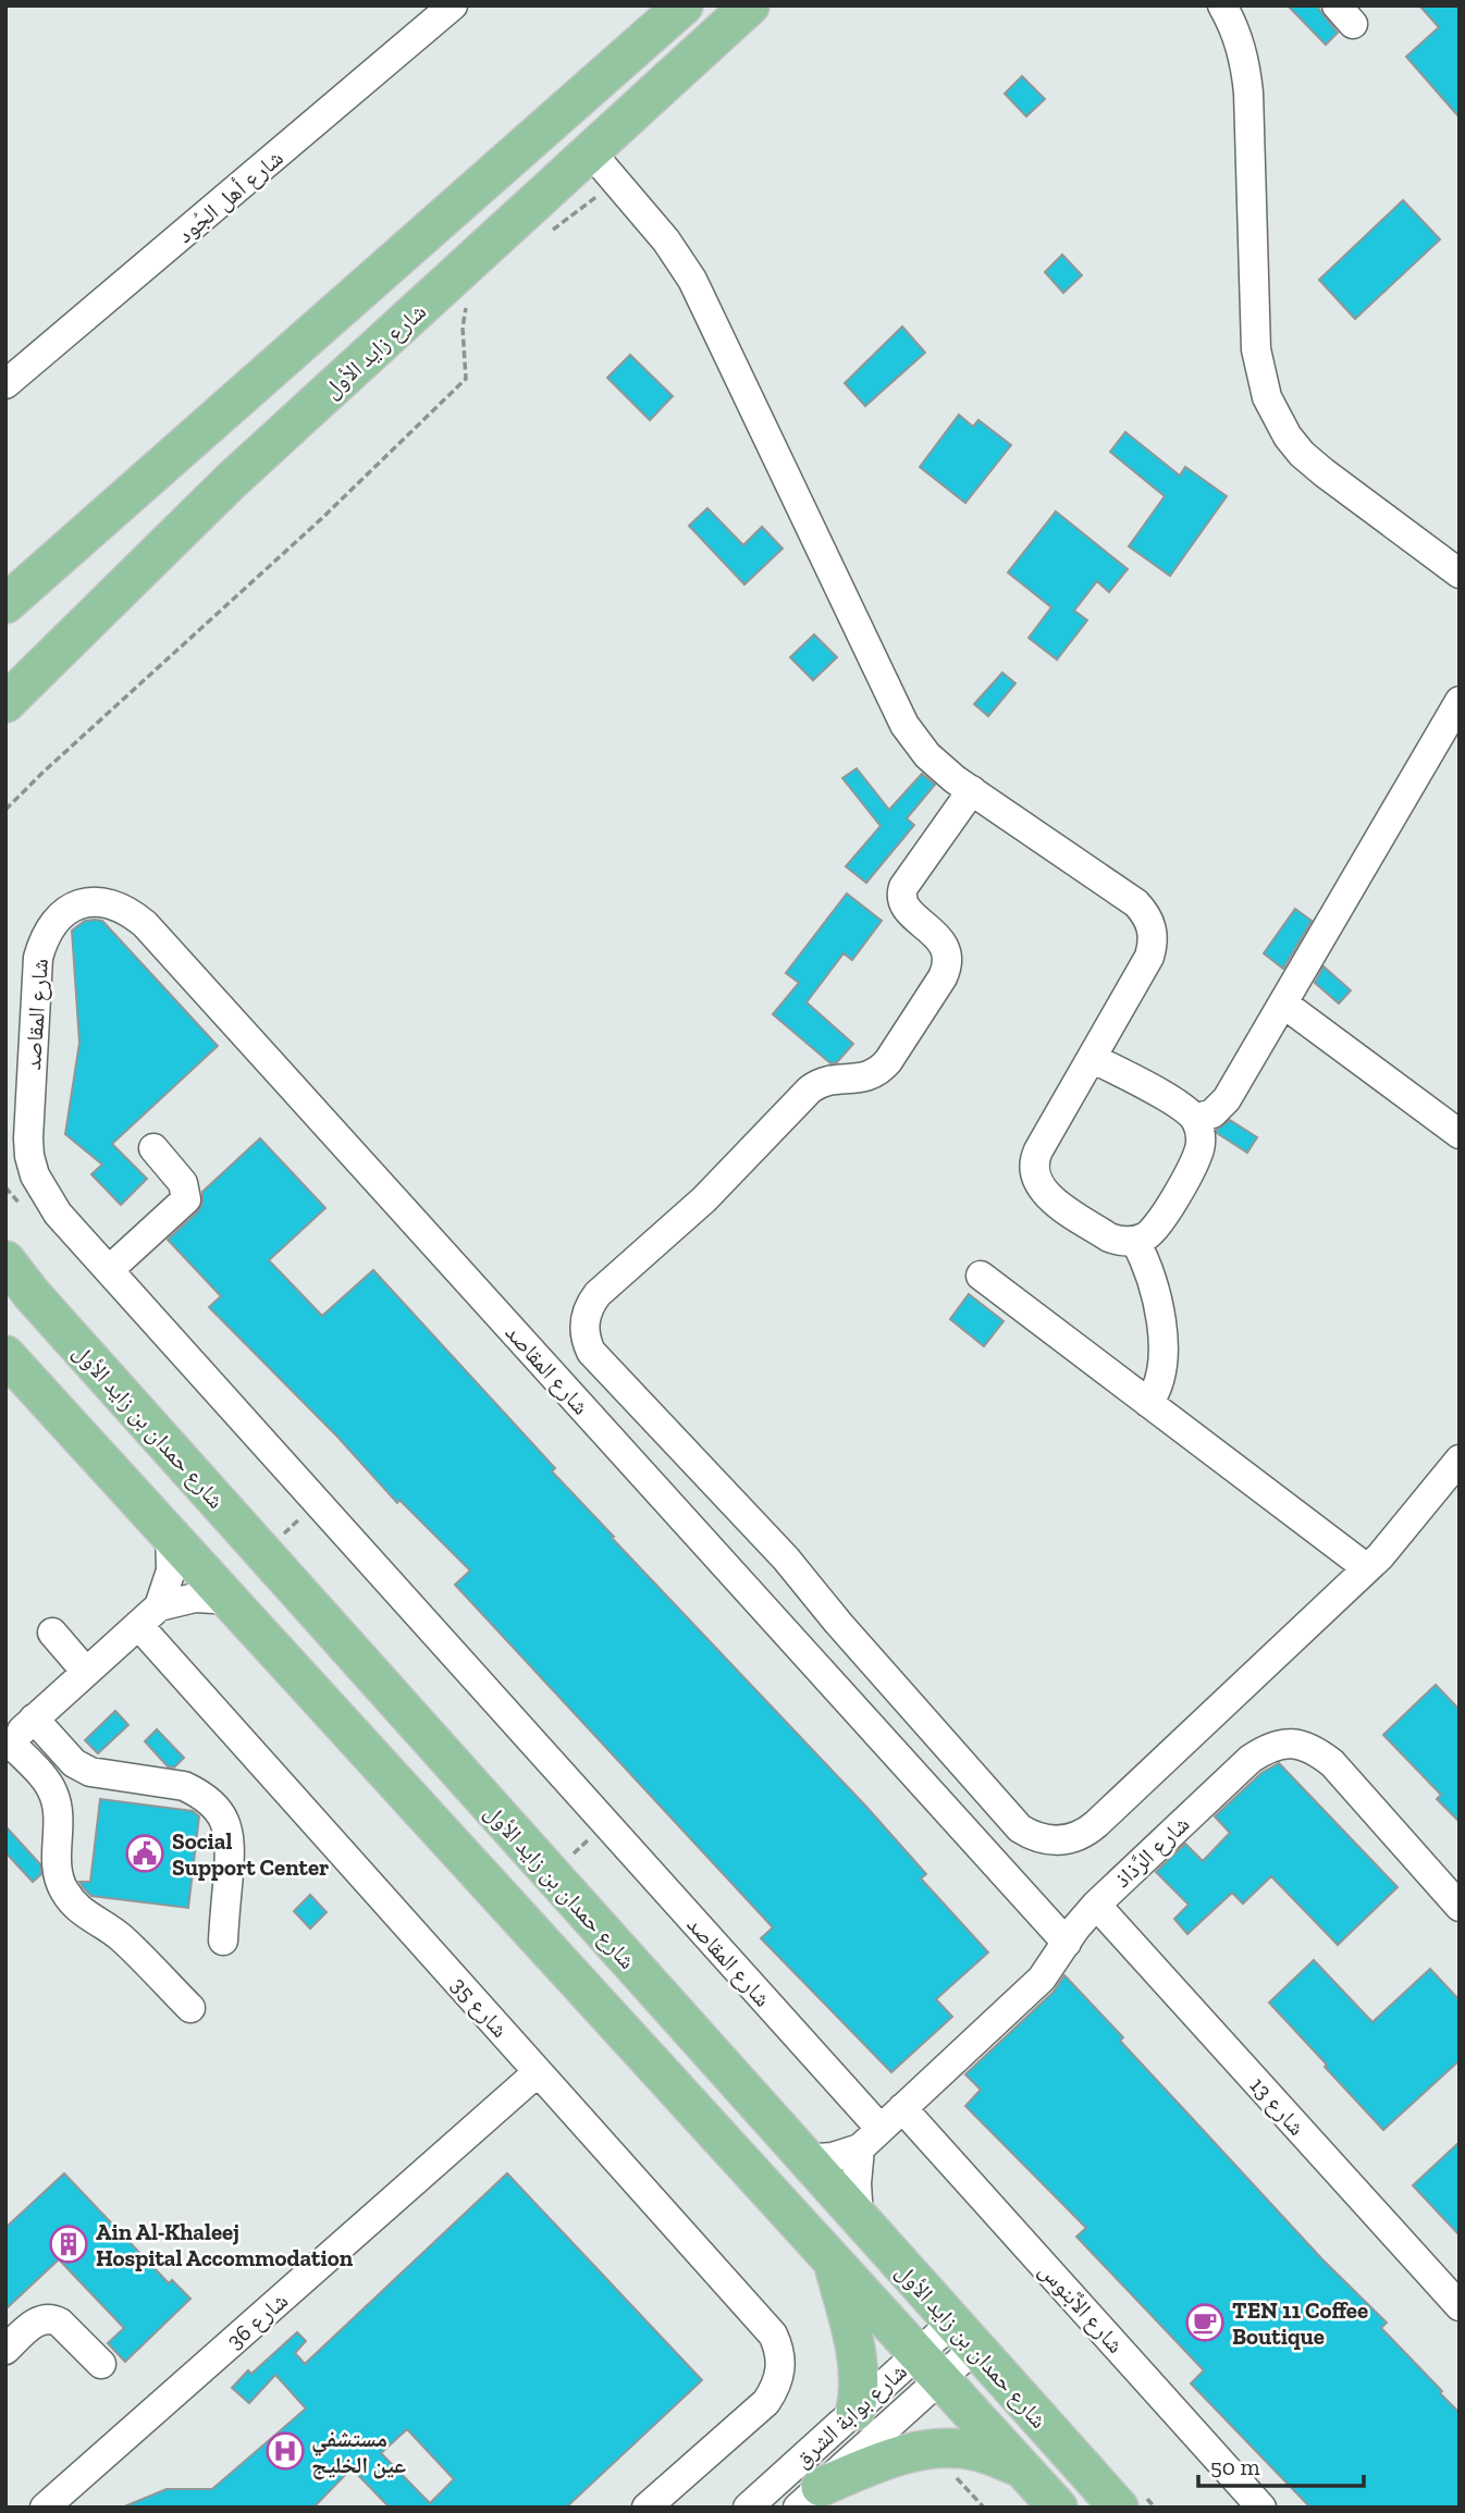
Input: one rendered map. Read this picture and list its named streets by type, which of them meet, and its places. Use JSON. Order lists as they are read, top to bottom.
{
  "streets": {
    "main road": ["شارع زايد الأول", "شارع حمدان بن زايد الأول"],
    "street": [
      "شارع أهل الجُود",
      "شارع المقاصد",
      "شارع الرَّذاذ",
      "شارع 35",
      "شارع 13",
      "شارع الأبْنوس",
      "شارع 36",
      "شارع بوابة الشرق"
    ]
  },
  "crossings": [
    ["شارع المقاصد", "شارع الرَّذاذ"],
    ["شارع حمدان بن زايد الأول", "شارع الرَّذاذ"],
    ["شارع حمدان بن زايد الأول", "شارع بوابة الشرق"],
    ["شارع الرَّذاذ", "شارع 13"],
    ["شارع الرَّذاذ", "شارع الأبْنوس"],
    ["شارع 35", "شارع 36"]
  ],
  "places": {
    "public building": ["Social Support Center"],
    "building": ["Ain Al-Khaleej Hospital Accommodation"],
    "cafe": ["TEN 11 Coffee Boutique"],
    "hospital": ["مستشفي عين الخليج"]
  },
  "scale_bar": "50 m"
}
